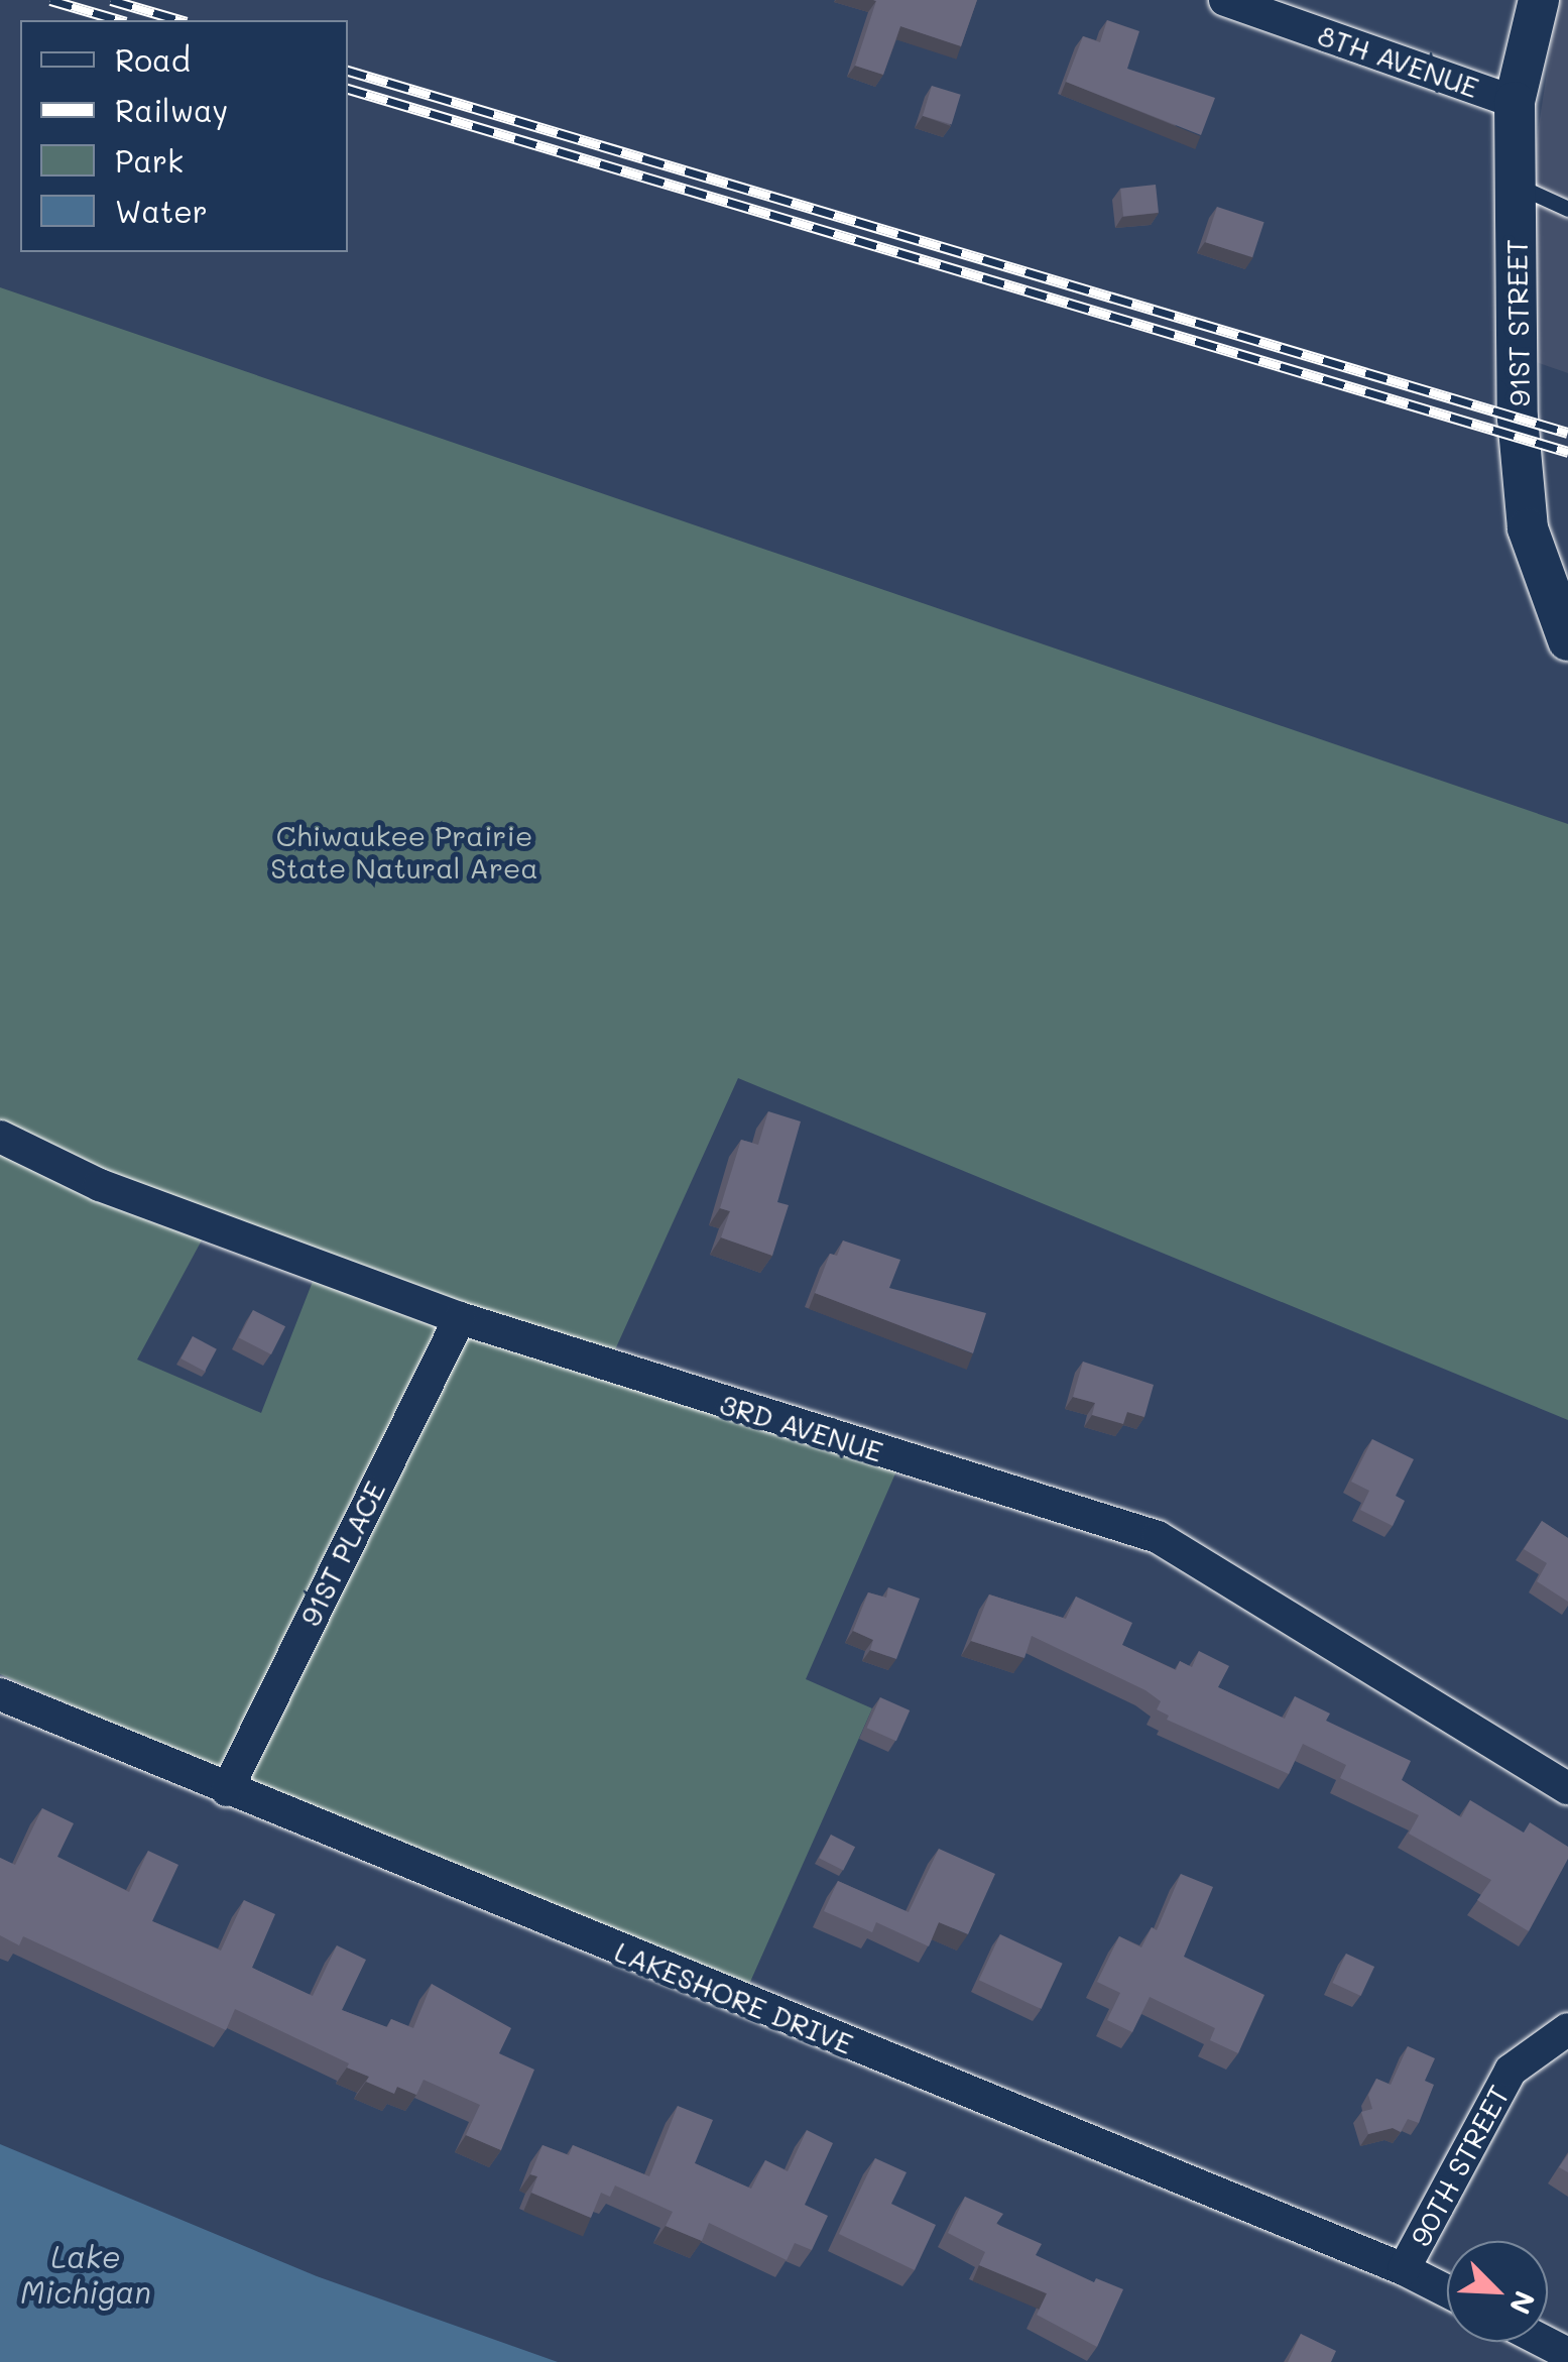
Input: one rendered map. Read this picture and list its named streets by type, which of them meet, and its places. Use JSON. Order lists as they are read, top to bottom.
{
  "streets": {
    "street": [
      "8TH AVENUE",
      "91ST STREET",
      "3RD AVENUE",
      "91ST PLACE",
      "LAKESHORE DRIVE",
      "90TH STREET"
    ]
  },
  "crossings": [
    ["8TH AVENUE", "91ST STREET"],
    ["3RD AVENUE", "91ST PLACE"],
    ["91ST PLACE", "LAKESHORE DRIVE"],
    ["LAKESHORE DRIVE", "90TH STREET"]
  ],
  "water": ["Lake Michigan"],
  "parks": ["Chiwaukee Prairie State Natural Area"],
  "legend": [
    "Road",
    "Railway",
    "Park",
    "Water"
  ],
  "north": "bottom right"
}
